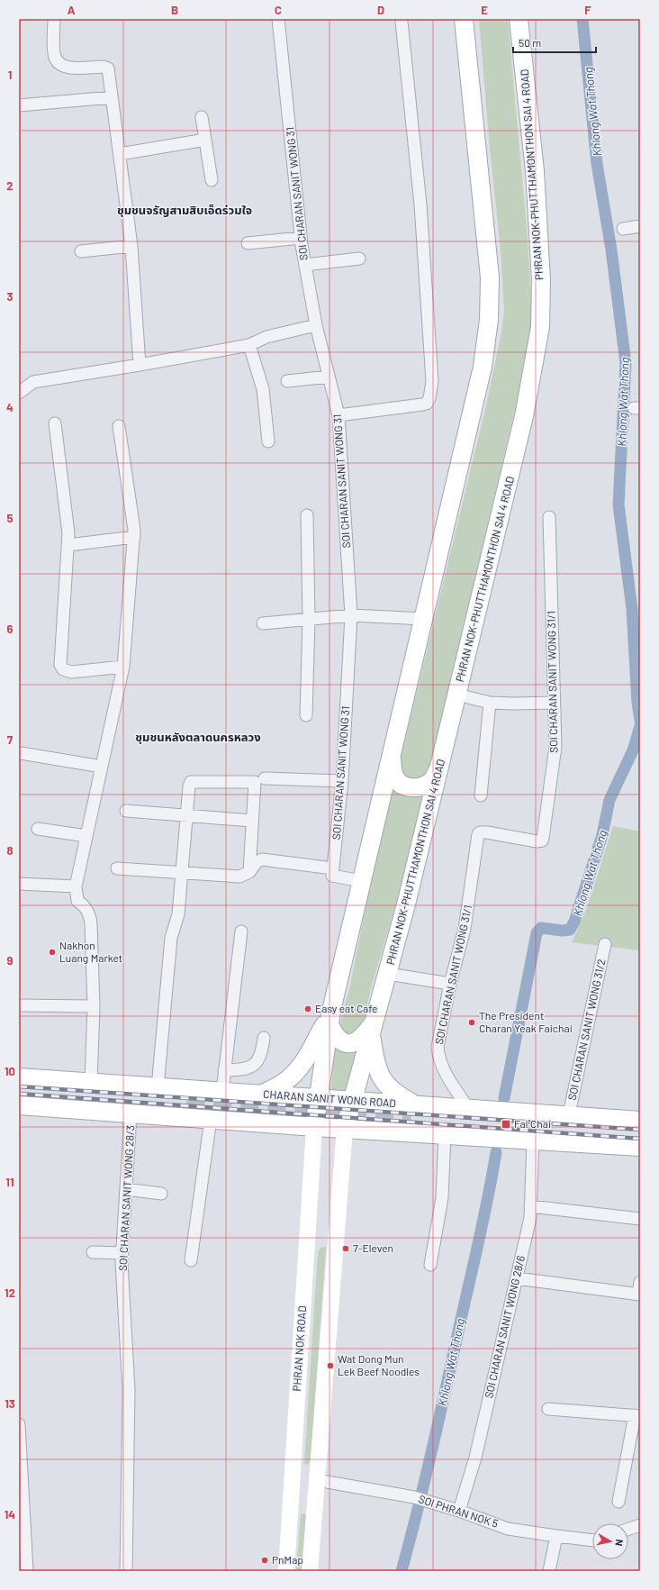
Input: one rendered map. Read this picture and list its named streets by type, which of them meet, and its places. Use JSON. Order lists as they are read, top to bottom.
{
  "streets": {
    "main road": ["PHRAN NOK-PHUTTHAMONTHON SAI 4 ROAD", "CHARAN SANIT WONG ROAD", "PHRAN NOK ROAD"],
    "street": [
      "SOI CHARAN SANIT WONG 31",
      "SOI CHARAN SANIT WONG 31/1",
      "SOI CHARAN SANIT WONG 31/2",
      "SOI CHARAN SANIT WONG 28/3",
      "SOI CHARAN SANIT WONG 28/6",
      "SOI PHRAN NOK 5"
    ]
  },
  "crossings": [
    ["PHRAN NOK-PHUTTHAMONTHON SAI 4 ROAD", "CHARAN SANIT WONG ROAD"],
    ["SOI CHARAN SANIT WONG 31/1", "CHARAN SANIT WONG ROAD"],
    ["SOI CHARAN SANIT WONG 31/2", "CHARAN SANIT WONG ROAD"],
    ["SOI CHARAN SANIT WONG 28/6", "SOI PHRAN NOK 5"]
  ],
  "districts": ["ชุมชนจรัญสามสิบเอ็ดร่วมใจ", "ชุมชนหลังตลาดนครหลวง"],
  "water": ["Khlong Wat Thong"],
  "places": {
    "other": [
      "Nakhon Luang Market",
      "Easy eat Cafe",
      "The President Charan Yeak Faichai",
      "7-Eleven",
      "Wat Dong Mun Lek Beef Noodles",
      "PnMap"
    ],
    "transit": ["Fai Chai"]
  },
  "scale_bar": "50 m",
  "north": "right",
  "grid": {
    "columns": [
      "A",
      "B",
      "C",
      "D",
      "E",
      "F"
    ],
    "rows": [
      "1",
      "2",
      "3",
      "4",
      "5",
      "6",
      "7",
      "8",
      "9",
      "10",
      "11",
      "12",
      "13",
      "14"
    ]
  }
}
